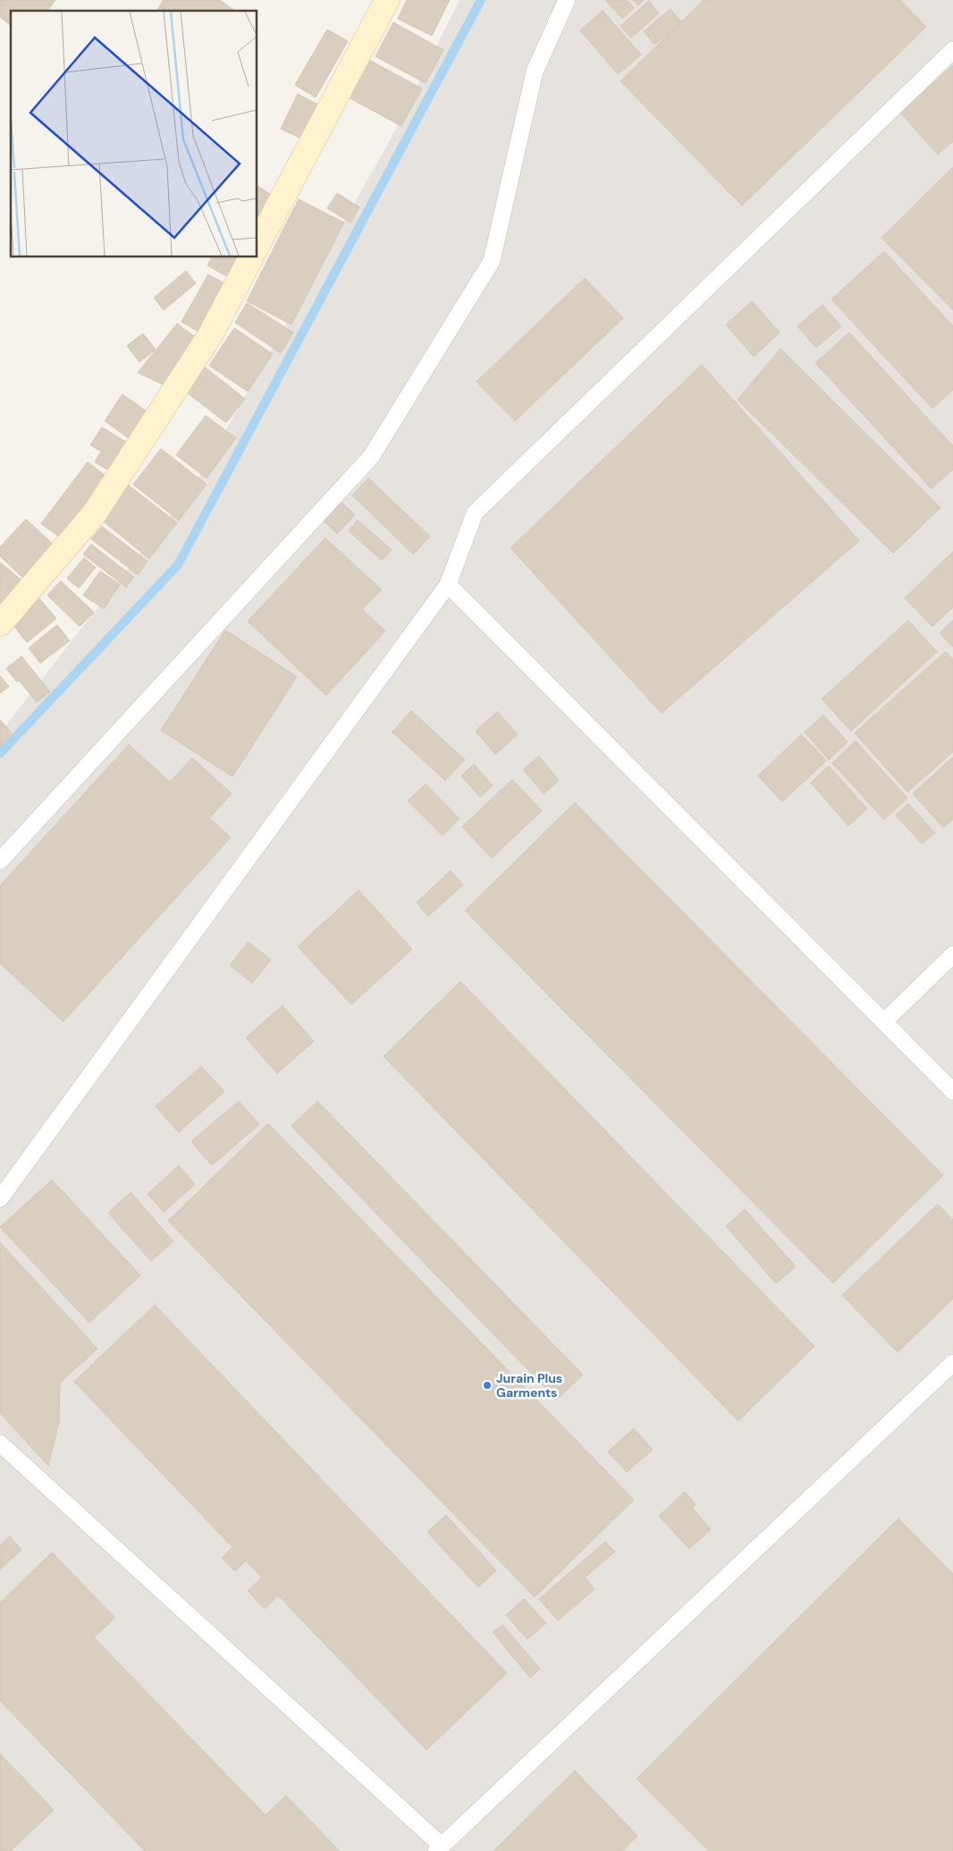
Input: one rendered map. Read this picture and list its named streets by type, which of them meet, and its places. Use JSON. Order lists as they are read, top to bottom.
{
  "places": ["Jurain Plus Garments"]
}
